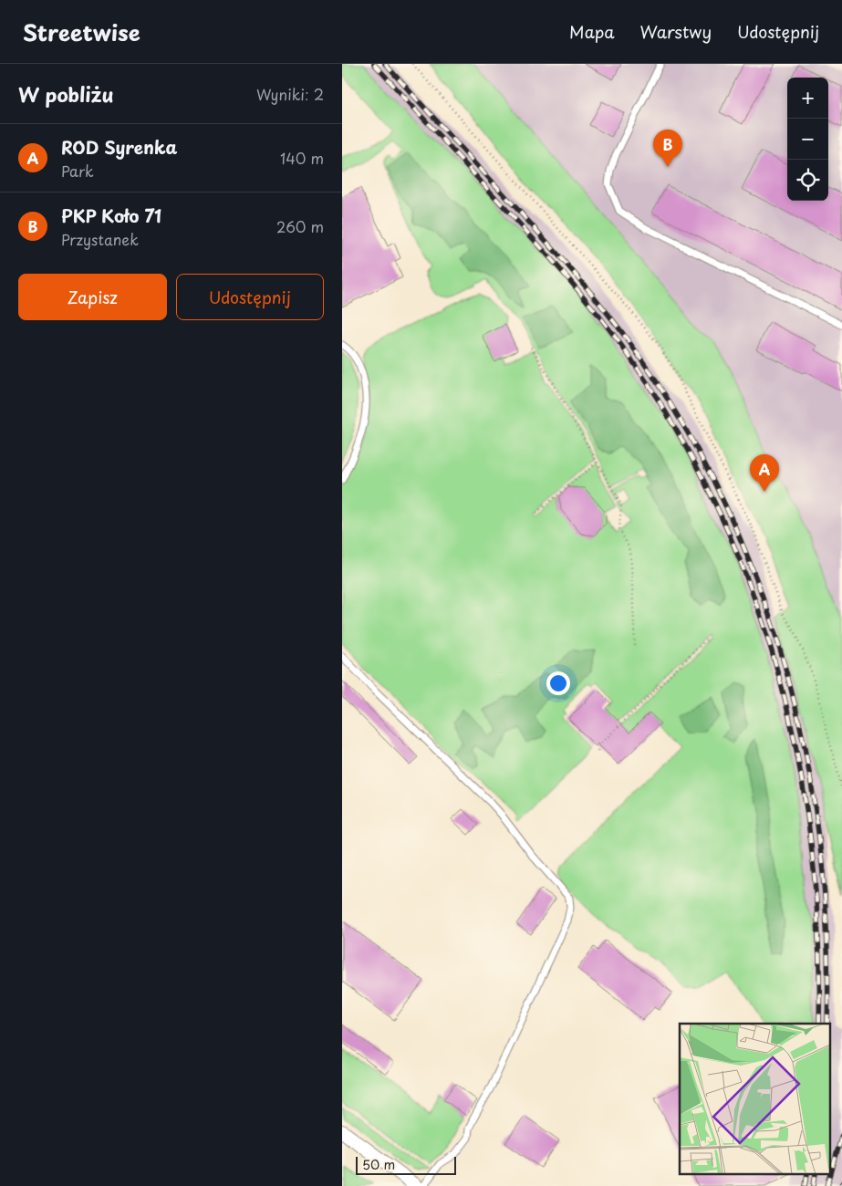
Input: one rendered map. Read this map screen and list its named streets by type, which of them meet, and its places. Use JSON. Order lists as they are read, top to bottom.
{
  "scale_bar": "50 m",
  "page": {
    "header": "Streetwise",
    "nav": ["Mapa", "Warstwy", "Udostępnij"],
    "heading": ["W pobliżu", "Wyniki: 2"],
    "map_buttons": ["+", "−"],
    "list": [
      {
        "mark": "A",
        "name": "ROD Syrenka",
        "note": "Park",
        "value": "140 m"
      },
      {
        "mark": "B",
        "name": "PKP Koło 71",
        "note": "Przystanek",
        "value": "260 m"
      }
    ],
    "pins": ["B", "A"],
    "buttons": ["Zapisz", "Udostępnij"],
    "scale": "50 m"
  }
}
